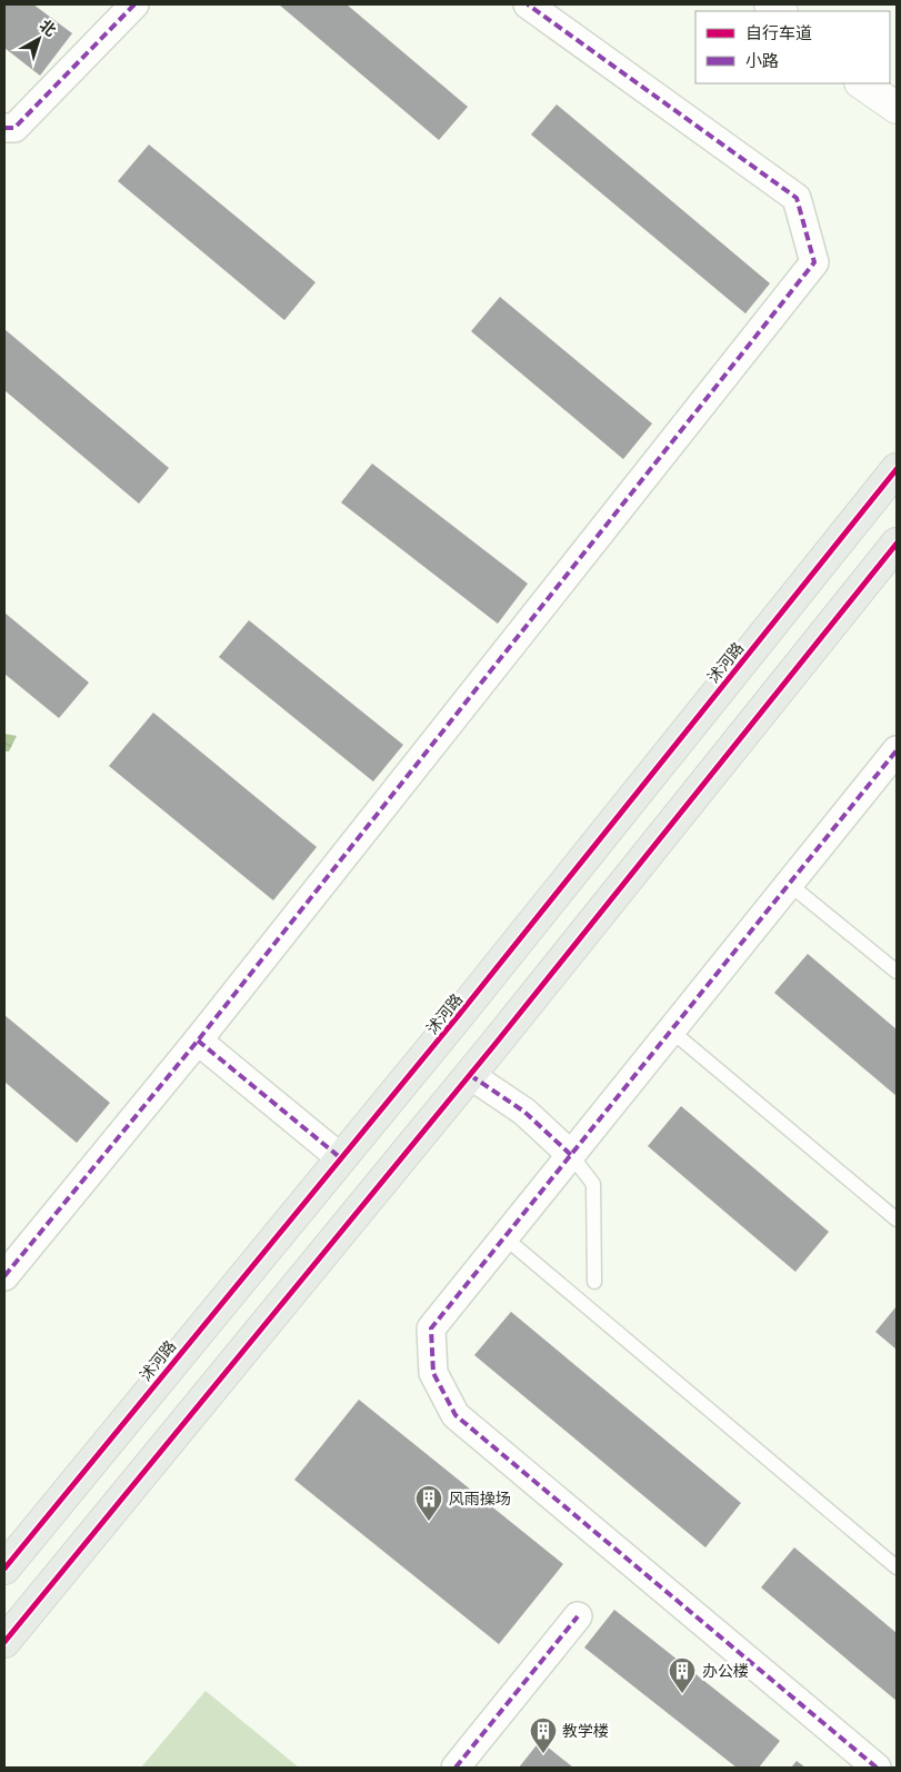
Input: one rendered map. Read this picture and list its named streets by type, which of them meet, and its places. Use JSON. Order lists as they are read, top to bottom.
{
  "streets": {
    "main road": ["沭河路"]
  },
  "places": {
    "building": ["风雨操场", "办公楼", "教学楼"]
  },
  "legend": ["自行车道", "小路"],
  "north": "top right"
}
